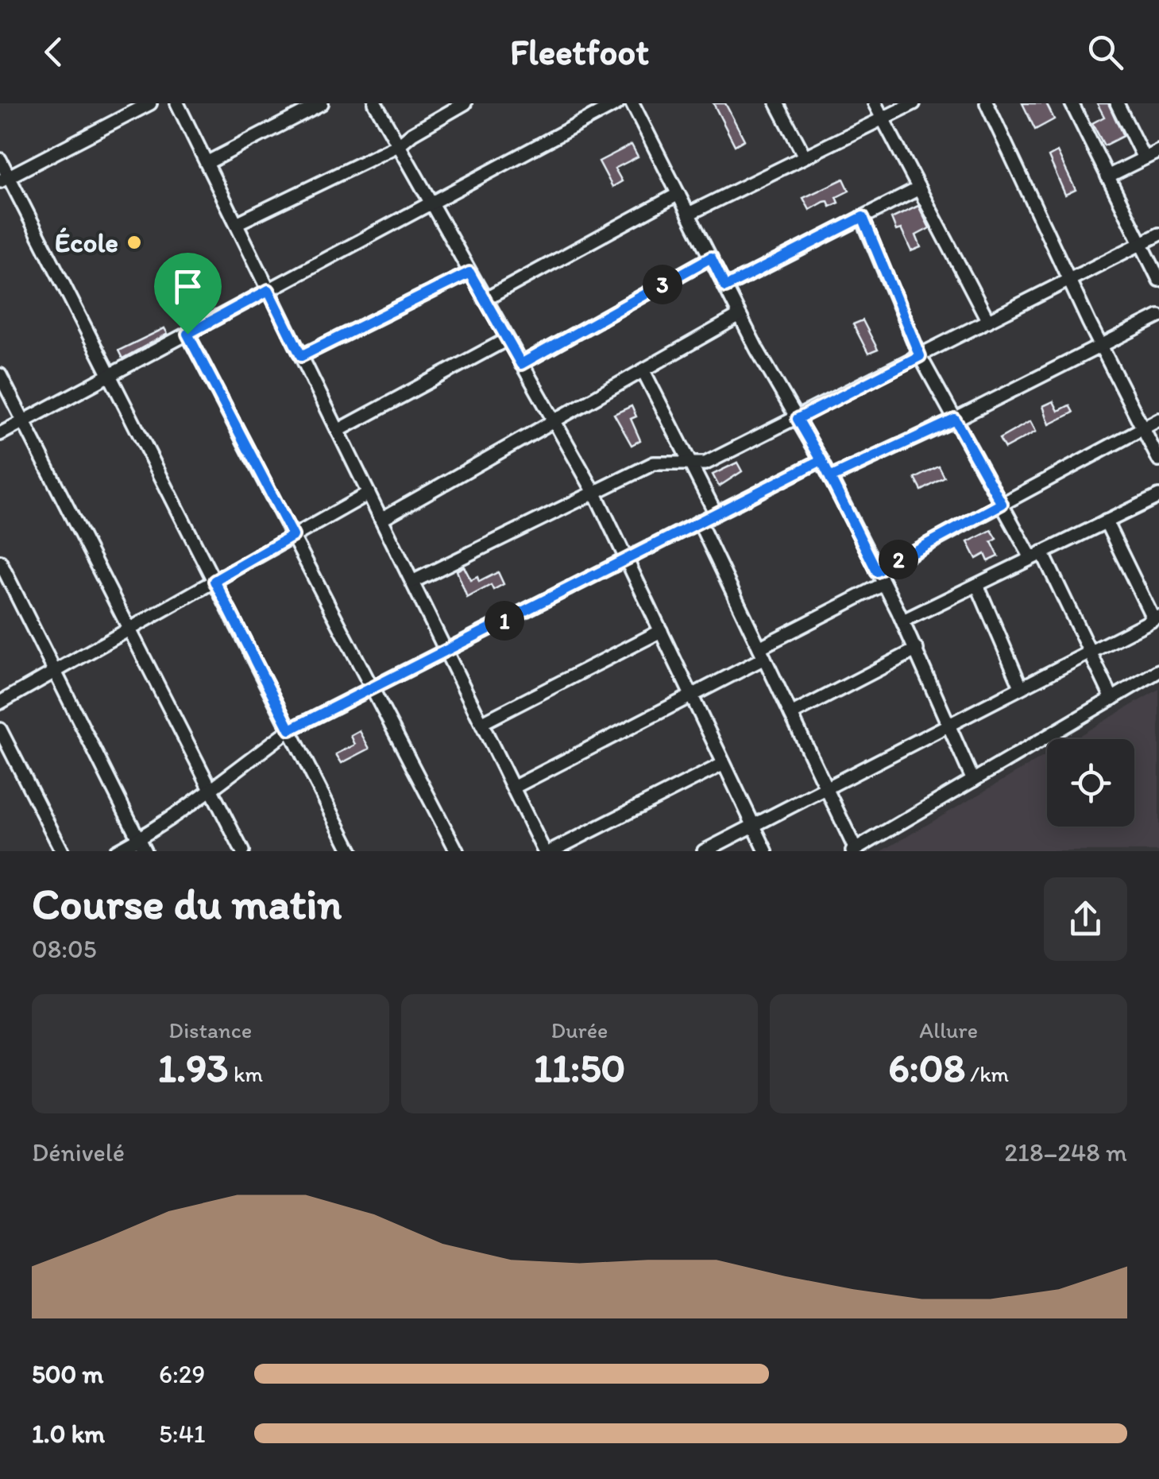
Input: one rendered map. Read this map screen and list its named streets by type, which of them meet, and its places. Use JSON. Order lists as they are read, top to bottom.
{
  "places": ["École"],
  "page": {
    "header": "Fleetfoot",
    "pins": ["3", "2", "1"],
    "heading": ["Course du matin", "08:05"],
    "stats": [
      ["Distance", "1.93 km"],
      ["Durée", "11:50"],
      ["Allure", "6:08 /km"]
    ],
    "chart": ["Dénivelé", "218–248 m"],
    "list": [
      {
        "name": "500 m",
        "note": "6:29"
      },
      {
        "name": "1.0 km",
        "note": "5:41"
      }
    ]
  }
}
